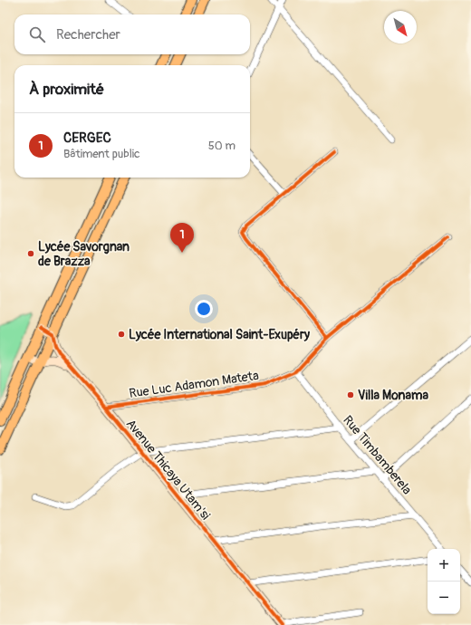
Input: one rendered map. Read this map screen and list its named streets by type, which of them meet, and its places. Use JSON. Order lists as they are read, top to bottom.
{
  "streets": {
    "street": ["Rue Luc Adamon Mateta", "Rue Timbamberela", "Avenue Thicaya Utam'si"]
  },
  "crossings": [
    ["Rue Luc Adamon Mateta", "Rue Timbamberela"],
    ["Rue Luc Adamon Mateta", "Avenue Thicaya Utam'si"]
  ],
  "places": ["Lycée Savorgnan de Brazza", "Lycée International Saint-Exupéry", "Villa Monama"],
  "north": "bottom right",
  "page": {
    "search": "Rechercher",
    "heading": "À proximité",
    "list": [
      {
        "mark": "1",
        "name": "CERGEC",
        "note": "Bâtiment public",
        "value": "50 m"
      }
    ],
    "pins": "1",
    "map_buttons": ["+", "−"]
  }
}
